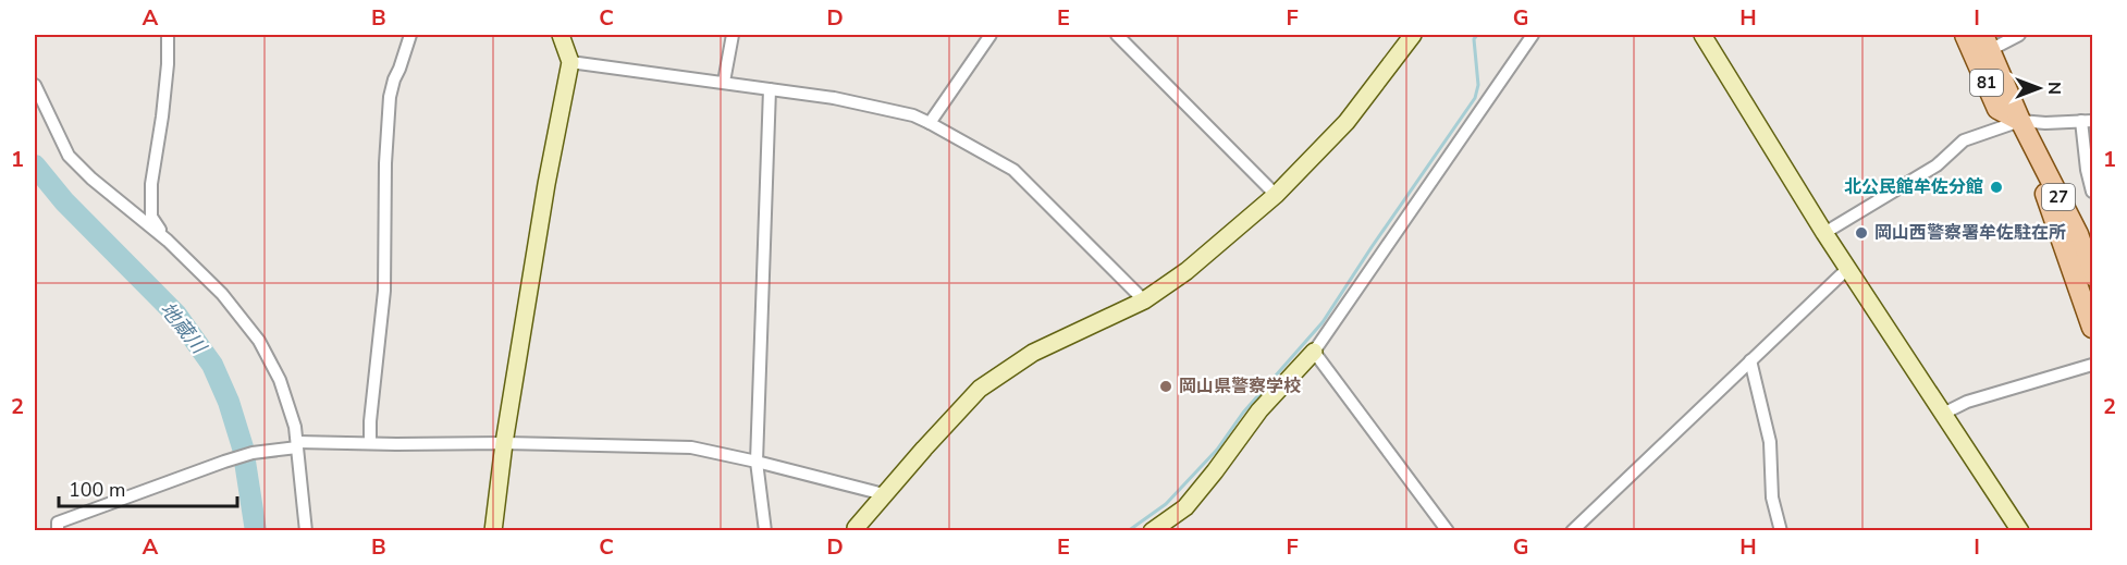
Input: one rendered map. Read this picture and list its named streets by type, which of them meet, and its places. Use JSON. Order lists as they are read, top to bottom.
{
  "streets": {
    "main road": ["81", "27"]
  },
  "crossings": [
    ["81", "27"]
  ],
  "water": ["地蔵川"],
  "places": ["北公民館牟佐分館", "岡山西警察署牟佐駐在所", "岡山県警察学校"],
  "scale_bar": "100 m",
  "north": "right",
  "grid": {
    "columns": [
      "A",
      "B",
      "C",
      "D",
      "E",
      "F",
      "G",
      "H",
      "I"
    ],
    "rows": ["1", "2"]
  }
}
